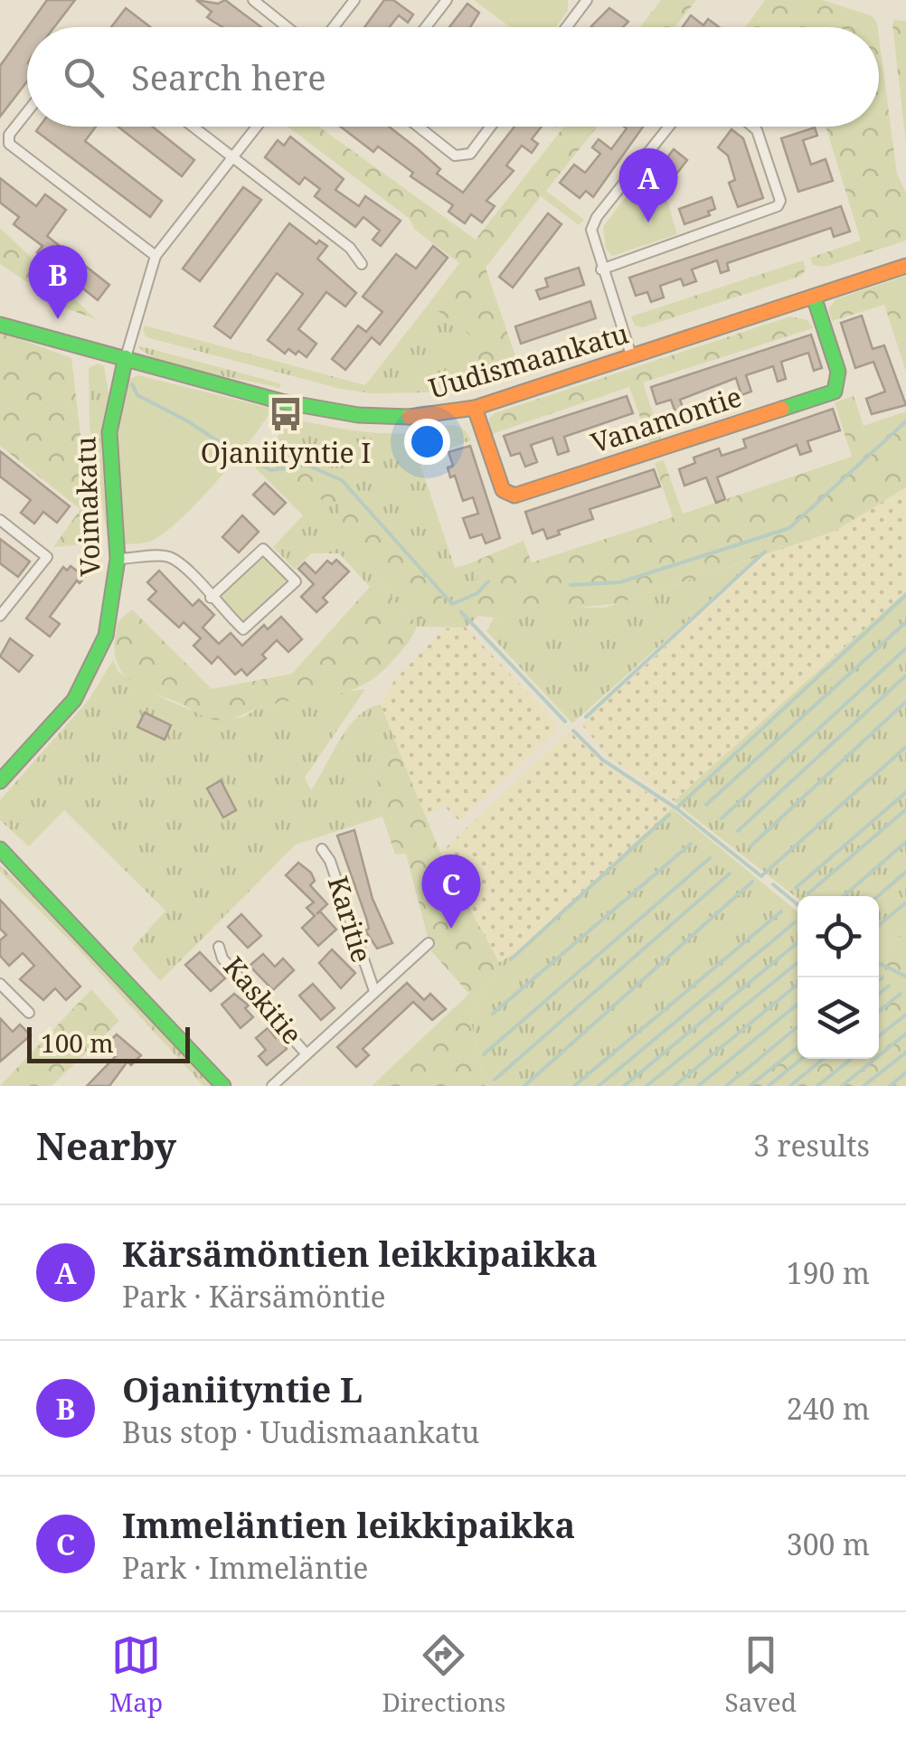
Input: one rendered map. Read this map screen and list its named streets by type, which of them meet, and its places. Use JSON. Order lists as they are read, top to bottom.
{
  "streets": {
    "street": [
      "Uudismaankatu",
      "Vanamontie",
      "Voimakatu",
      "Karitie",
      "Kaskitie"
    ]
  },
  "crossings": [
    ["Uudismaankatu", "Vanamontie"],
    ["Uudismaankatu", "Voimakatu"]
  ],
  "places": {
    "bus stop": ["Ojaniityntie I"]
  },
  "scale_bar": "100 m",
  "page": {
    "search": "Search here",
    "pins": ["A", "B", "C"],
    "scale": "100 m",
    "heading": ["Nearby", "3 results"],
    "list": [
      {
        "mark": "A",
        "name": "Kärsämöntien leikkipaikka",
        "note": "Park · Kärsämöntie",
        "value": "190 m"
      },
      {
        "mark": "B",
        "name": "Ojaniityntie L",
        "note": "Bus stop · Uudismaankatu",
        "value": "240 m"
      },
      {
        "mark": "C",
        "name": "Immeläntien leikkipaikka",
        "note": "Park · Immeläntie",
        "value": "300 m"
      }
    ],
    "nav": ["Map", "Directions", "Saved"]
  }
}
